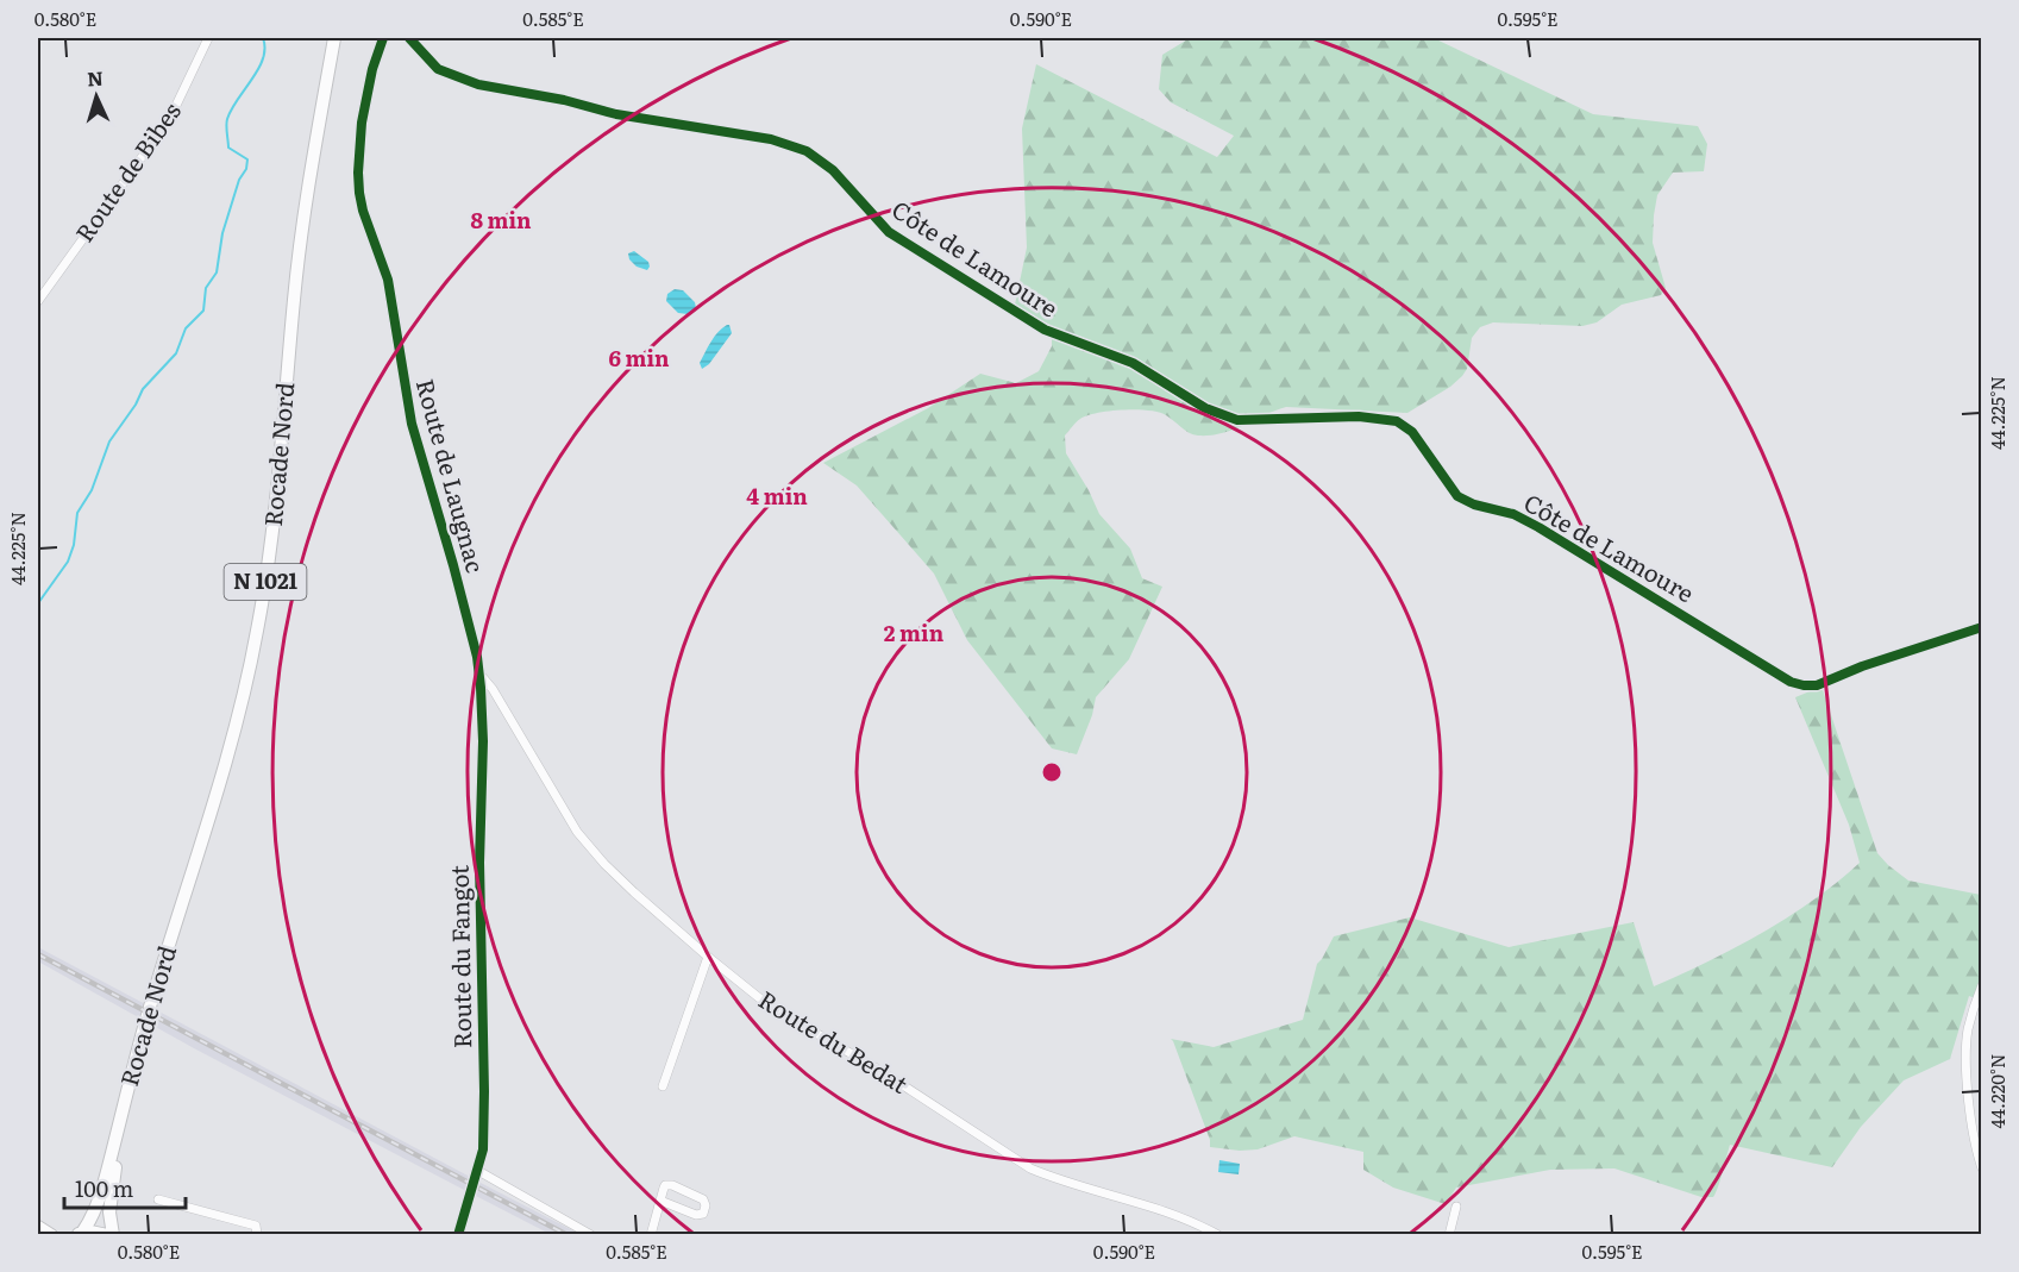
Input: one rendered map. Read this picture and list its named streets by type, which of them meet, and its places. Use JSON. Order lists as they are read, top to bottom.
{
  "streets": {
    "main road": ["Rocade Nord", "N 1021"],
    "street": [
      "Route de Bibes",
      "Côte de Lamoure",
      "Route de Laugnac",
      "Route du Fangot",
      "Route du Bedat"
    ]
  },
  "crossings": [
    ["Rocade Nord", "N 1021"],
    ["Route de Laugnac", "Route du Fangot"],
    ["Route de Laugnac", "Route du Bedat"],
    ["Route du Fangot", "Route du Bedat"]
  ],
  "scale_bar": "100 m",
  "north": "top",
  "coordinates": [
    "0.580°E",
    "0.585°E",
    "0.590°E",
    "0.595°E",
    "44.225°N",
    "44.220°N"
  ],
  "rings": [
    "8 min",
    "6 min",
    "4 min",
    "2 min"
  ]
}
